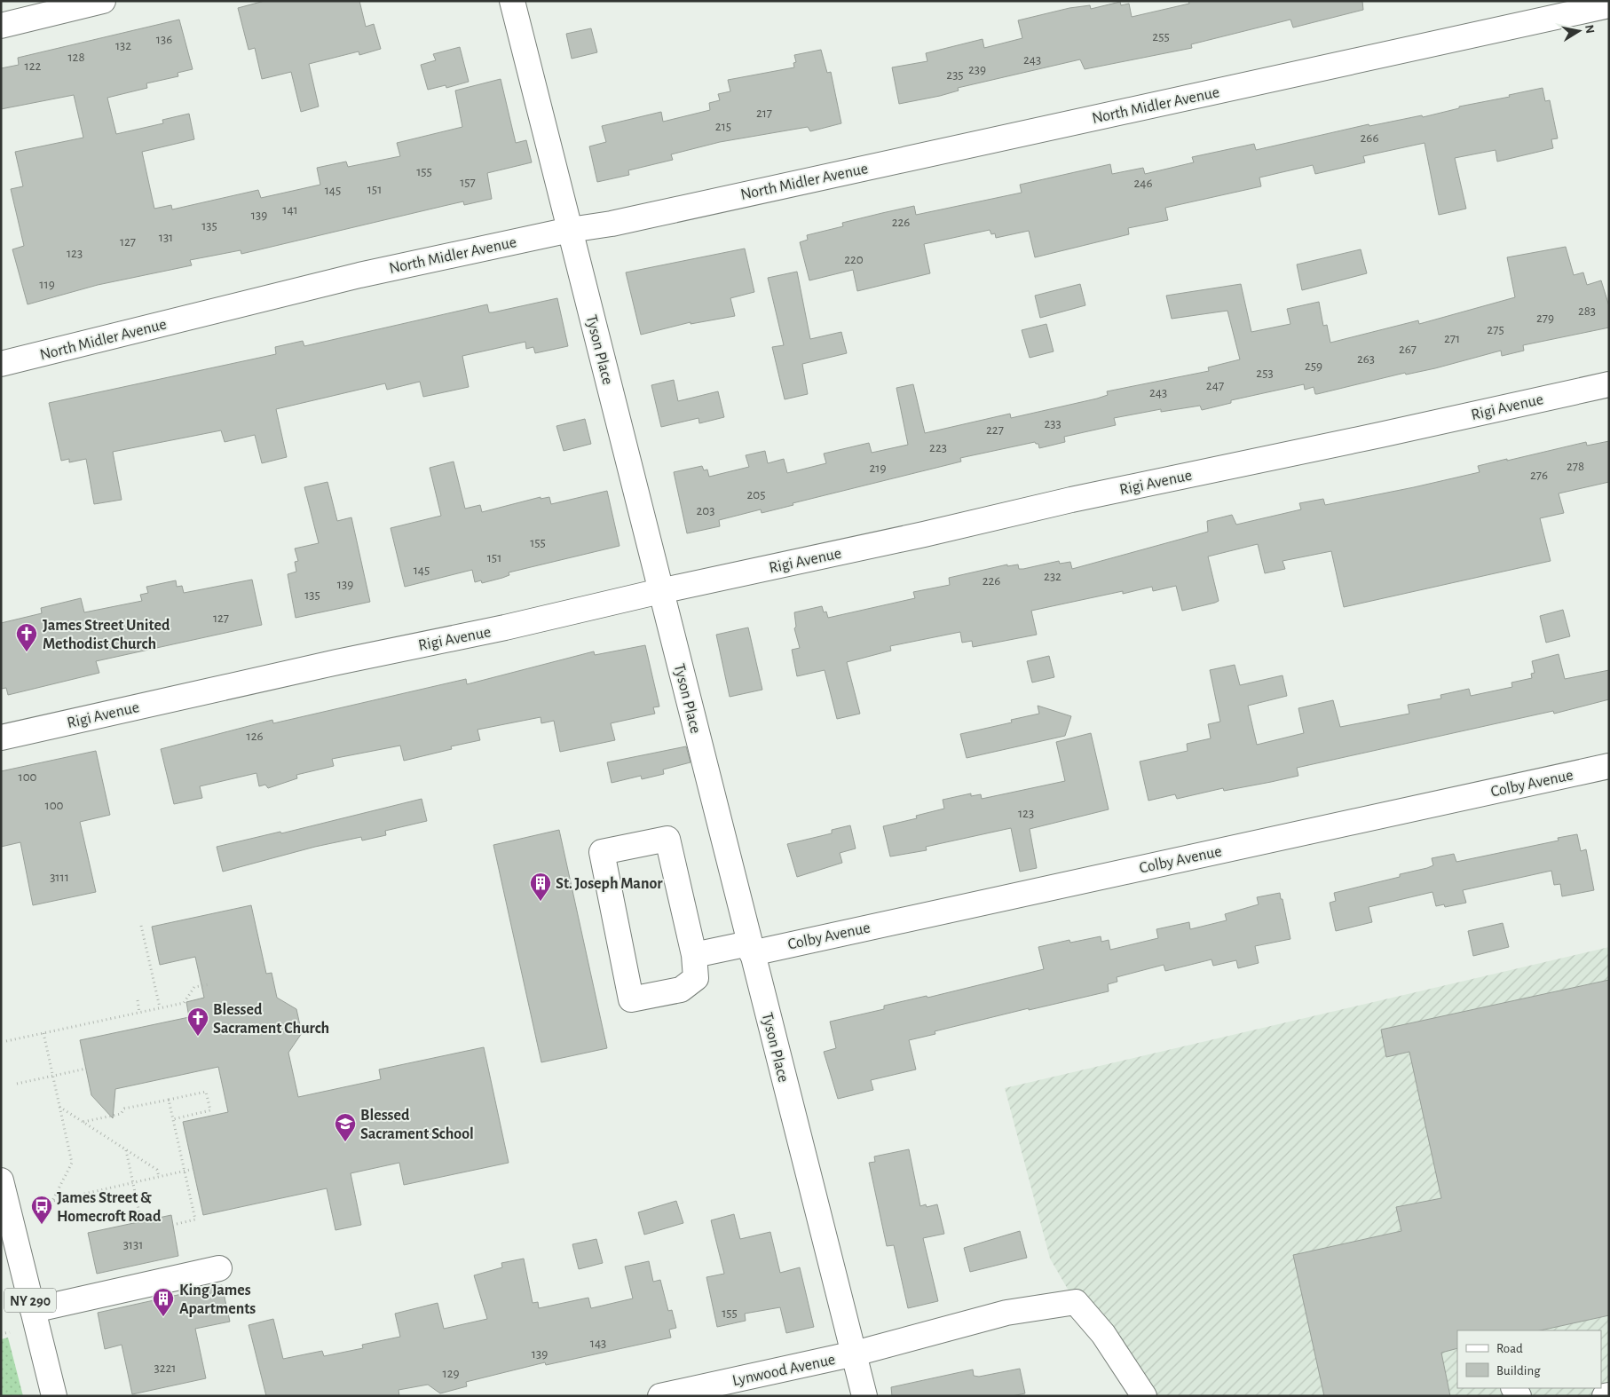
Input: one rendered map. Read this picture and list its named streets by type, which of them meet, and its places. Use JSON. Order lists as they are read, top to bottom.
{
  "streets": {
    "street": [
      "North Midler Avenue",
      "Tyson Place",
      "Rigi Avenue",
      "Colby Avenue",
      "NY 290",
      "Lynwood Avenue"
    ]
  },
  "crossings": [
    ["North Midler Avenue", "Tyson Place"],
    ["Tyson Place", "Rigi Avenue"],
    ["Tyson Place", "Colby Avenue"],
    ["Tyson Place", "Lynwood Avenue"]
  ],
  "places": {
    "church": ["James Street United Methodist Church", "Blessed Sacrament Church"],
    "building": ["St. Joseph Manor", "King James Apartments"],
    "school or university": ["Blessed Sacrament School"],
    "bus stop": ["James Street & Homecroft Road"]
  },
  "house_numbers": [
    "255",
    "136",
    "132",
    "128",
    "243",
    "122",
    "239",
    "235",
    "217",
    "215",
    "266",
    "155",
    "157",
    "246",
    "151",
    "145",
    "141",
    "139",
    "226",
    "135",
    "131",
    "127",
    "123",
    "220",
    "119",
    "283",
    "279",
    "275",
    "271",
    "267",
    "263",
    "259",
    "253",
    "247",
    "243",
    "233",
    "227",
    "223",
    "278",
    "219",
    "276",
    "205",
    "203",
    "155",
    "151",
    "145",
    "232",
    "226",
    "139",
    "135",
    "127",
    "126",
    "100",
    "100",
    "123",
    "3111",
    "3131",
    "155",
    "143",
    "139",
    "3221",
    "129"
  ],
  "legend": ["Road", "Building"],
  "north": "right"
}
